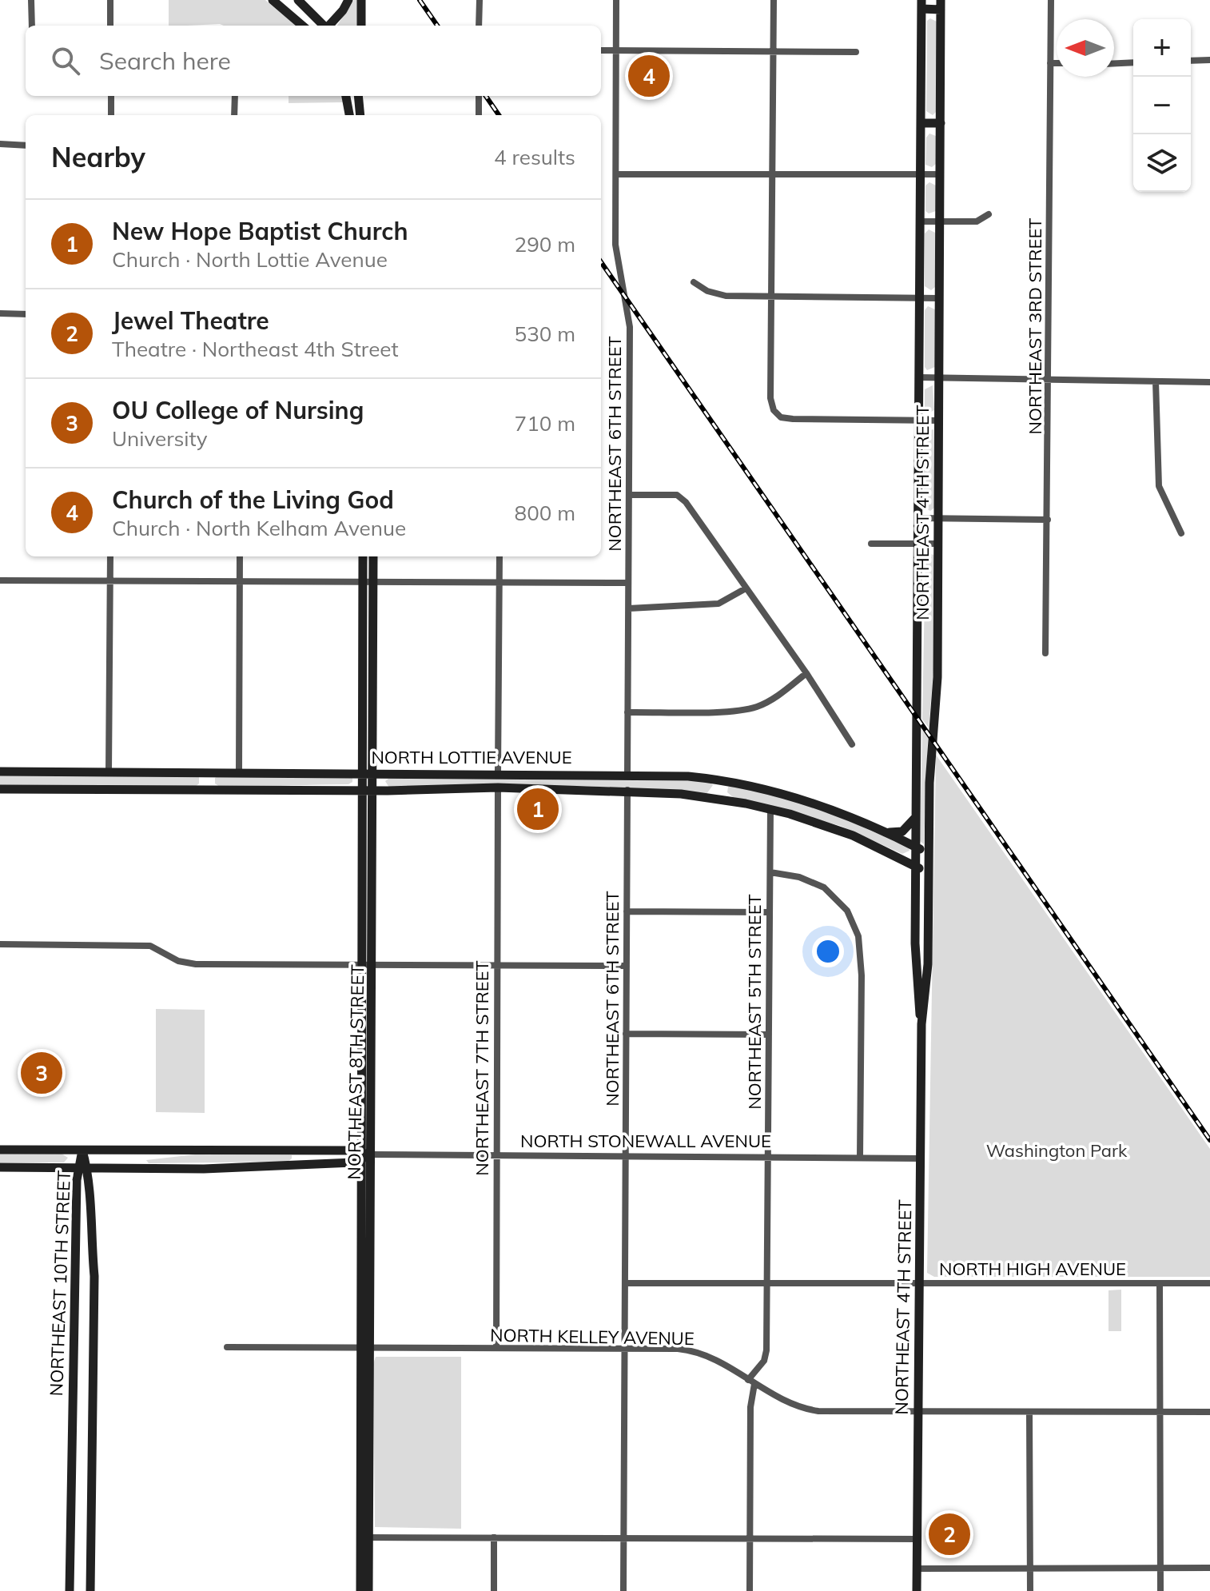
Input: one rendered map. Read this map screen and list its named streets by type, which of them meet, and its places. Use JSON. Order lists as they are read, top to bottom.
{
  "streets": {
    "main road": [
      "NORTHEAST 4TH STREET",
      "NORTH LOTTIE AVENUE",
      "NORTHEAST 8TH STREET",
      "NORTH STONEWALL AVENUE",
      "NORTHEAST 10TH STREET"
    ],
    "street": [
      "NORTHEAST 3RD STREET",
      "NORTHEAST 6TH STREET",
      "NORTHEAST 5TH STREET",
      "NORTHEAST 7TH STREET",
      "NORTH HIGH AVENUE",
      "NORTH KELLEY AVENUE"
    ]
  },
  "crossings": [
    ["NORTHEAST 6TH STREET", "NORTH LOTTIE AVENUE"],
    ["NORTHEAST 6TH STREET", "NORTH STONEWALL AVENUE"],
    ["NORTHEAST 6TH STREET", "NORTH HIGH AVENUE"],
    ["NORTHEAST 6TH STREET", "NORTH KELLEY AVENUE"],
    ["NORTHEAST 4TH STREET", "NORTH LOTTIE AVENUE"],
    ["NORTHEAST 4TH STREET", "NORTH STONEWALL AVENUE"],
    ["NORTHEAST 4TH STREET", "NORTH HIGH AVENUE"],
    ["NORTHEAST 4TH STREET", "NORTH KELLEY AVENUE"],
    ["NORTH LOTTIE AVENUE", "NORTHEAST 5TH STREET"],
    ["NORTH LOTTIE AVENUE", "NORTHEAST 7TH STREET"],
    ["NORTH LOTTIE AVENUE", "NORTHEAST 8TH STREET"],
    ["NORTHEAST 5TH STREET", "NORTH STONEWALL AVENUE"],
    ["NORTHEAST 5TH STREET", "NORTH HIGH AVENUE"],
    ["NORTHEAST 5TH STREET", "NORTH KELLEY AVENUE"],
    ["NORTHEAST 7TH STREET", "NORTH STONEWALL AVENUE"],
    ["NORTHEAST 7TH STREET", "NORTH KELLEY AVENUE"],
    ["NORTHEAST 8TH STREET", "NORTH STONEWALL AVENUE"],
    ["NORTHEAST 8TH STREET", "NORTH KELLEY AVENUE"],
    ["NORTH STONEWALL AVENUE", "NORTHEAST 10TH STREET"]
  ],
  "parks": ["Washington Park"],
  "north": "left",
  "page": {
    "map_buttons": ["+", "−"],
    "search": "Search here",
    "pins": [
      "4",
      "1",
      "3",
      "2"
    ],
    "heading": ["Nearby", "4 results"],
    "list": [
      {
        "mark": "1",
        "name": "New Hope Baptist Church",
        "note": "Church · North Lottie Avenue",
        "value": "290 m"
      },
      {
        "mark": "2",
        "name": "Jewel Theatre",
        "note": "Theatre · Northeast 4th Street",
        "value": "530 m"
      },
      {
        "mark": "3",
        "name": "OU College of Nursing",
        "note": "University",
        "value": "710 m"
      },
      {
        "mark": "4",
        "name": "Church of the Living God",
        "note": "Church · North Kelham Avenue",
        "value": "800 m"
      }
    ]
  }
}
